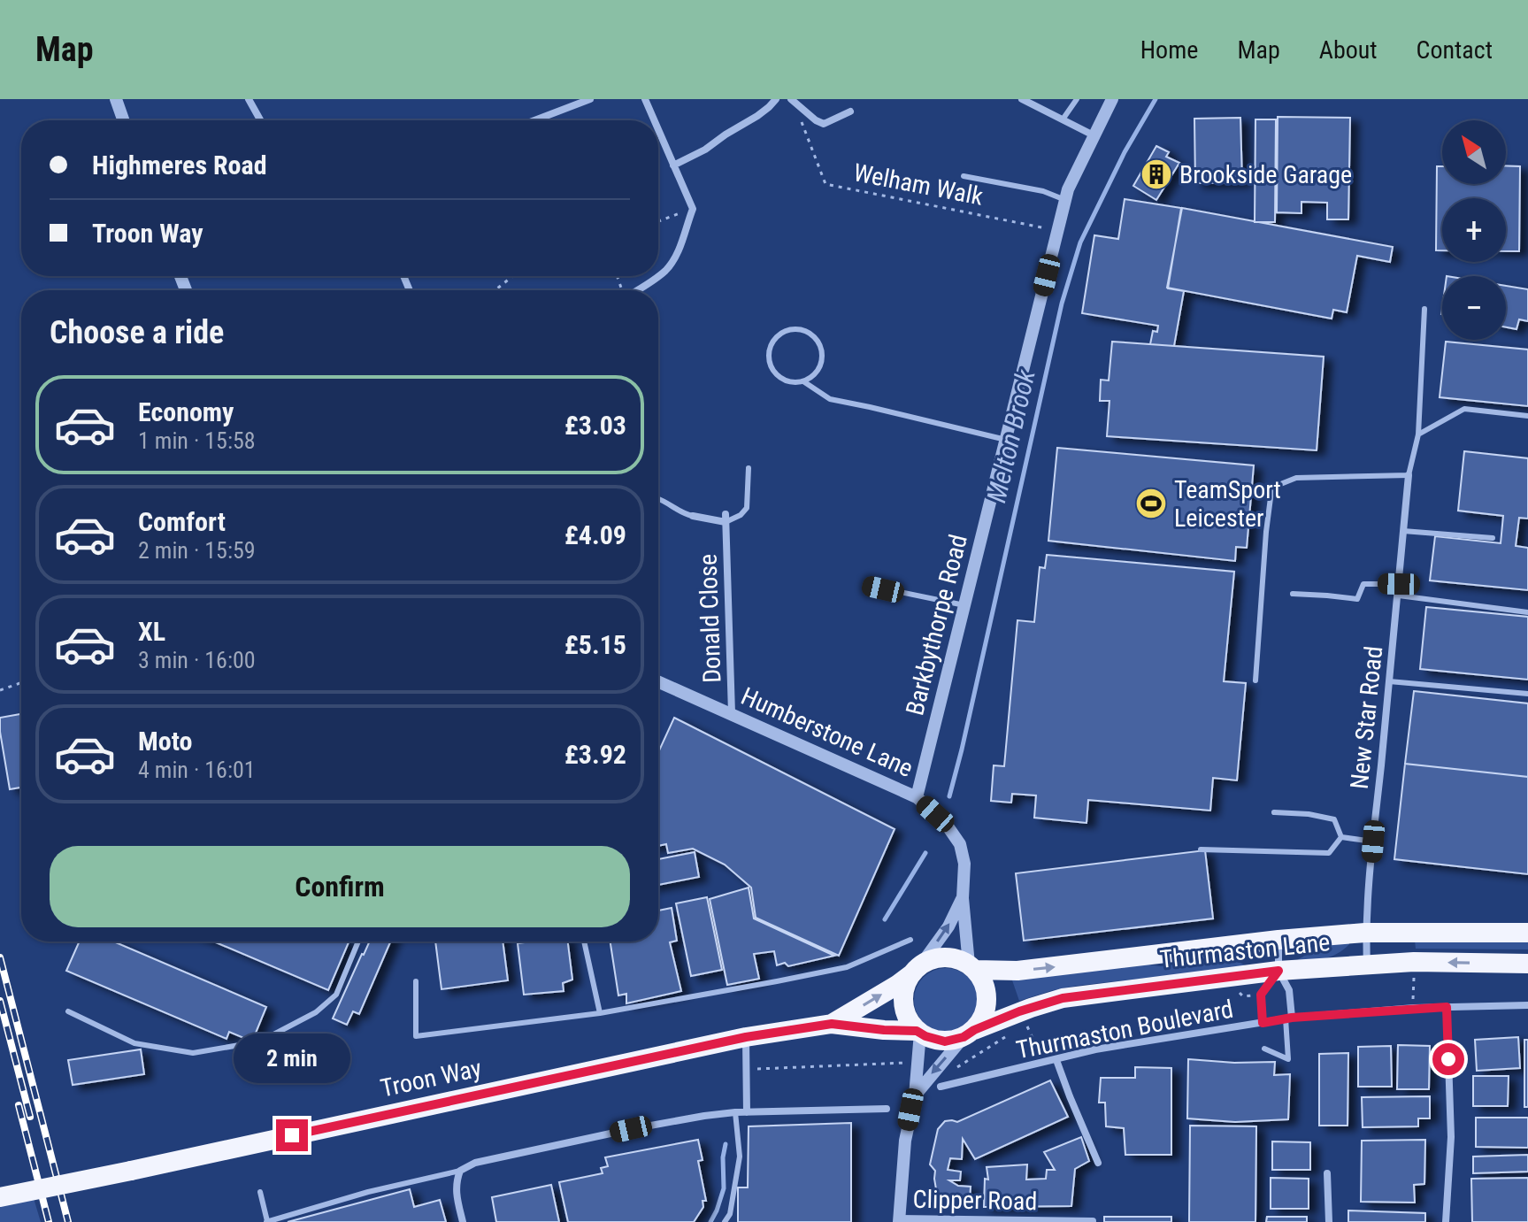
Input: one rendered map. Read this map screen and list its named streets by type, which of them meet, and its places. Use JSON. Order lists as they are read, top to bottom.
{
  "streets": {
    "highway": ["Thurmaston Lane", "Troon Way"],
    "street": [
      "Donald Close",
      "Barkbythorpe Road",
      "New Star Road",
      "Humberstone Lane",
      "Thurmaston Boulevard",
      "Clipper Road"
    ],
    "path": ["Welham Walk"]
  },
  "crossings": [
    ["Welham Walk", "Barkbythorpe Road"],
    ["Donald Close", "Humberstone Lane"],
    ["Barkbythorpe Road", "Humberstone Lane"],
    ["New Star Road", "Thurmaston Lane"],
    ["Humberstone Lane", "Thurmaston Lane"],
    ["Humberstone Lane", "Troon Way"],
    ["Thurmaston Lane", "Troon Way"]
  ],
  "water": ["Melton Brook"],
  "places": {
    "building": ["Brookside Garage"],
    "sports": ["TeamSport Leicester"]
  },
  "north": "top left",
  "page": {
    "header": "Map",
    "nav": [
      "Home",
      "Map",
      "About",
      "Contact"
    ],
    "map_buttons": ["+", "−"],
    "banner": ["Highmeres Road", "Troon Way"],
    "heading": "Choose a ride",
    "list": [
      {
        "name": "Economy",
        "note": "1 min · 15:58",
        "value": "£3.03"
      },
      {
        "name": "Comfort",
        "note": "2 min · 15:59",
        "value": "£4.09"
      },
      {
        "name": "XL",
        "note": "3 min · 16:00",
        "value": "£5.15"
      },
      {
        "name": "Moto",
        "note": "4 min · 16:01",
        "value": "£3.92"
      }
    ],
    "buttons": "Confirm",
    "bubble": "2 min"
  }
}
